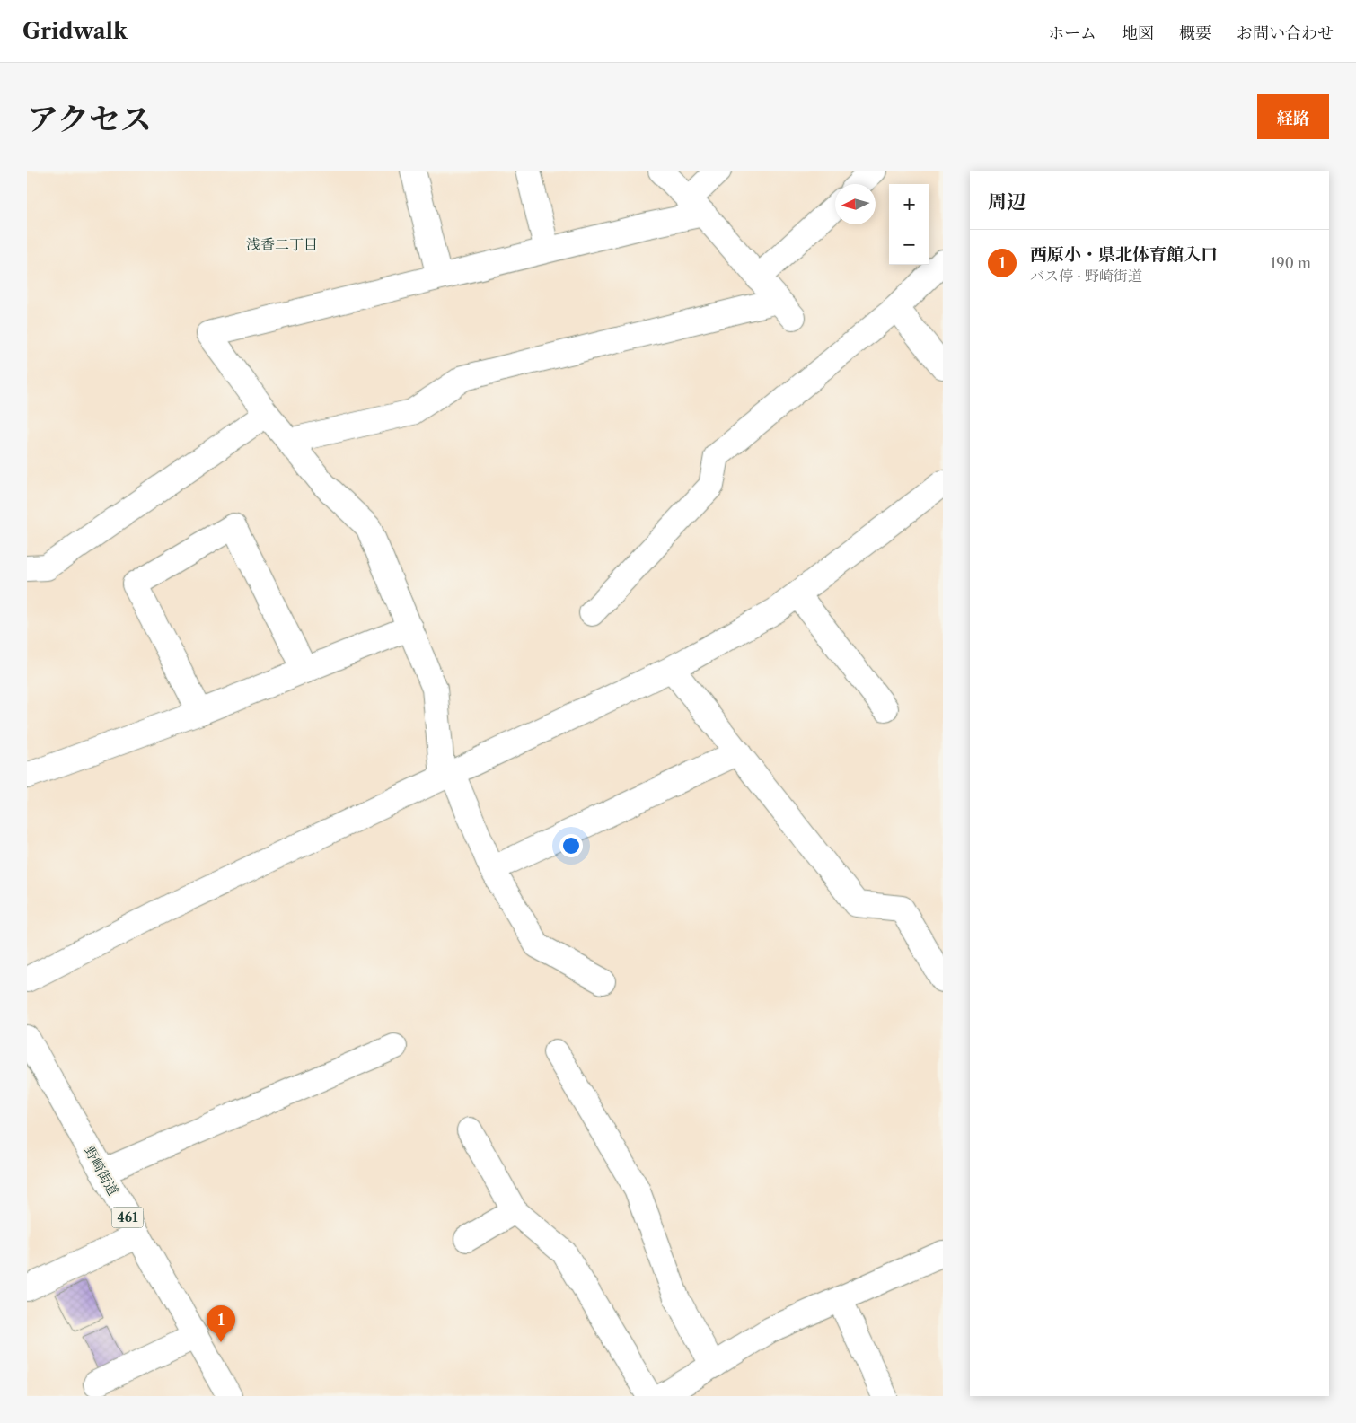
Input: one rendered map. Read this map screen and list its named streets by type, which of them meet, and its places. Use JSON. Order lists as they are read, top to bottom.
{
  "streets": {
    "main road": ["野崎街道", "461"]
  },
  "districts": ["浅香二丁目"],
  "north": "left",
  "page": {
    "header": "Gridwalk",
    "nav": [
      "ホーム",
      "地図",
      "概要",
      "お問い合わせ"
    ],
    "title": "アクセス",
    "buttons": "経路",
    "heading": "周辺",
    "map_buttons": ["+", "−"],
    "list": [
      {
        "mark": "1",
        "name": "西原小・県北体育館入口",
        "note": "バス停 · 野崎街道",
        "value": "190 m"
      }
    ],
    "pins": "1"
  }
}
